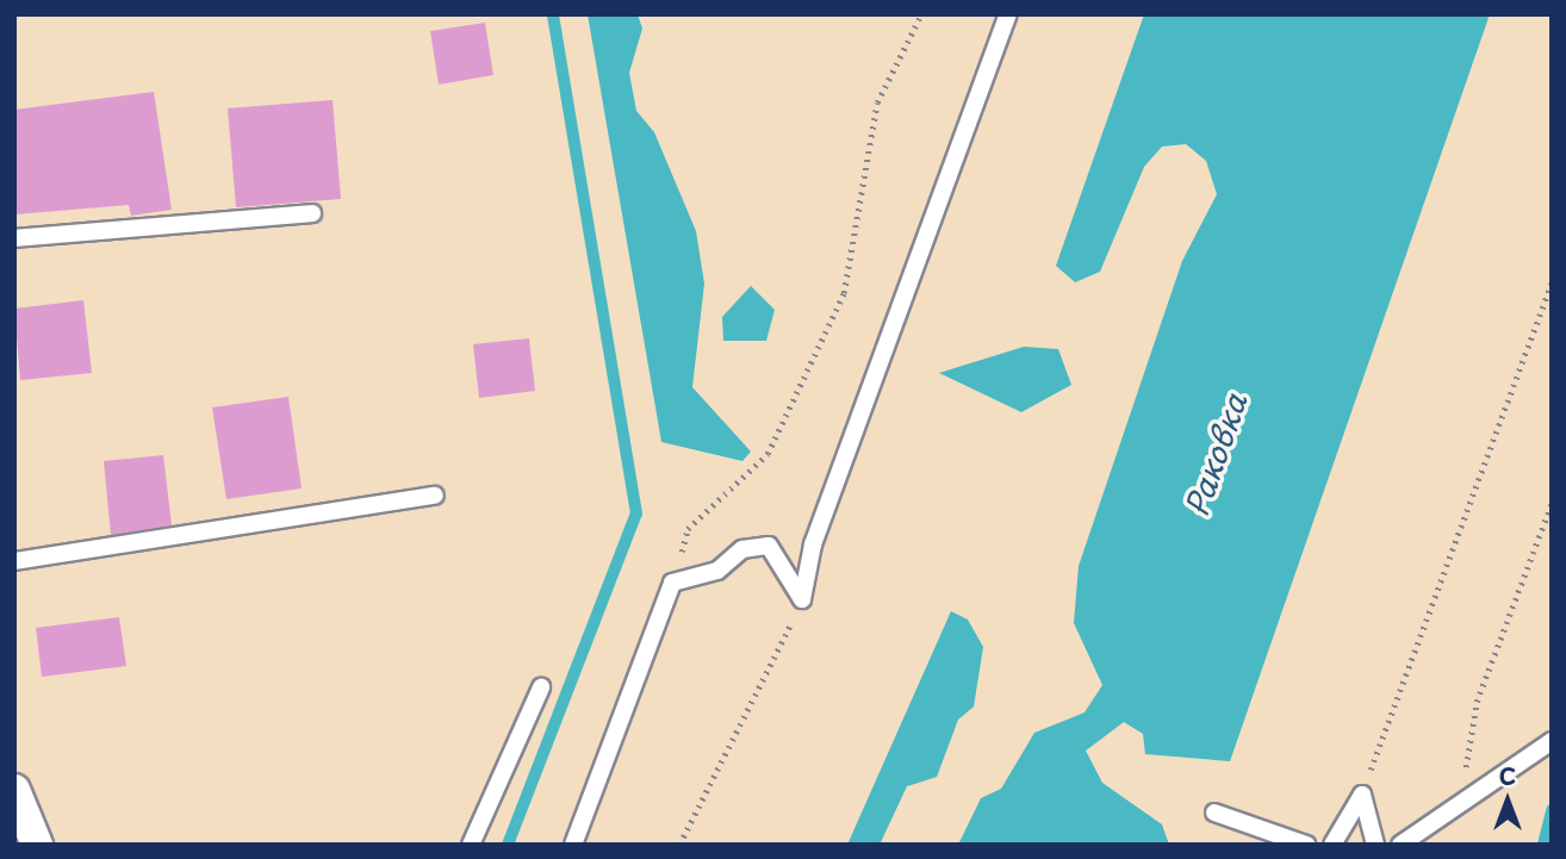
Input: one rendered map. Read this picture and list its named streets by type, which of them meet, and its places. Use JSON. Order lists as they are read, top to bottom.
{
  "water": ["Раковка"],
  "north": "top"
}
